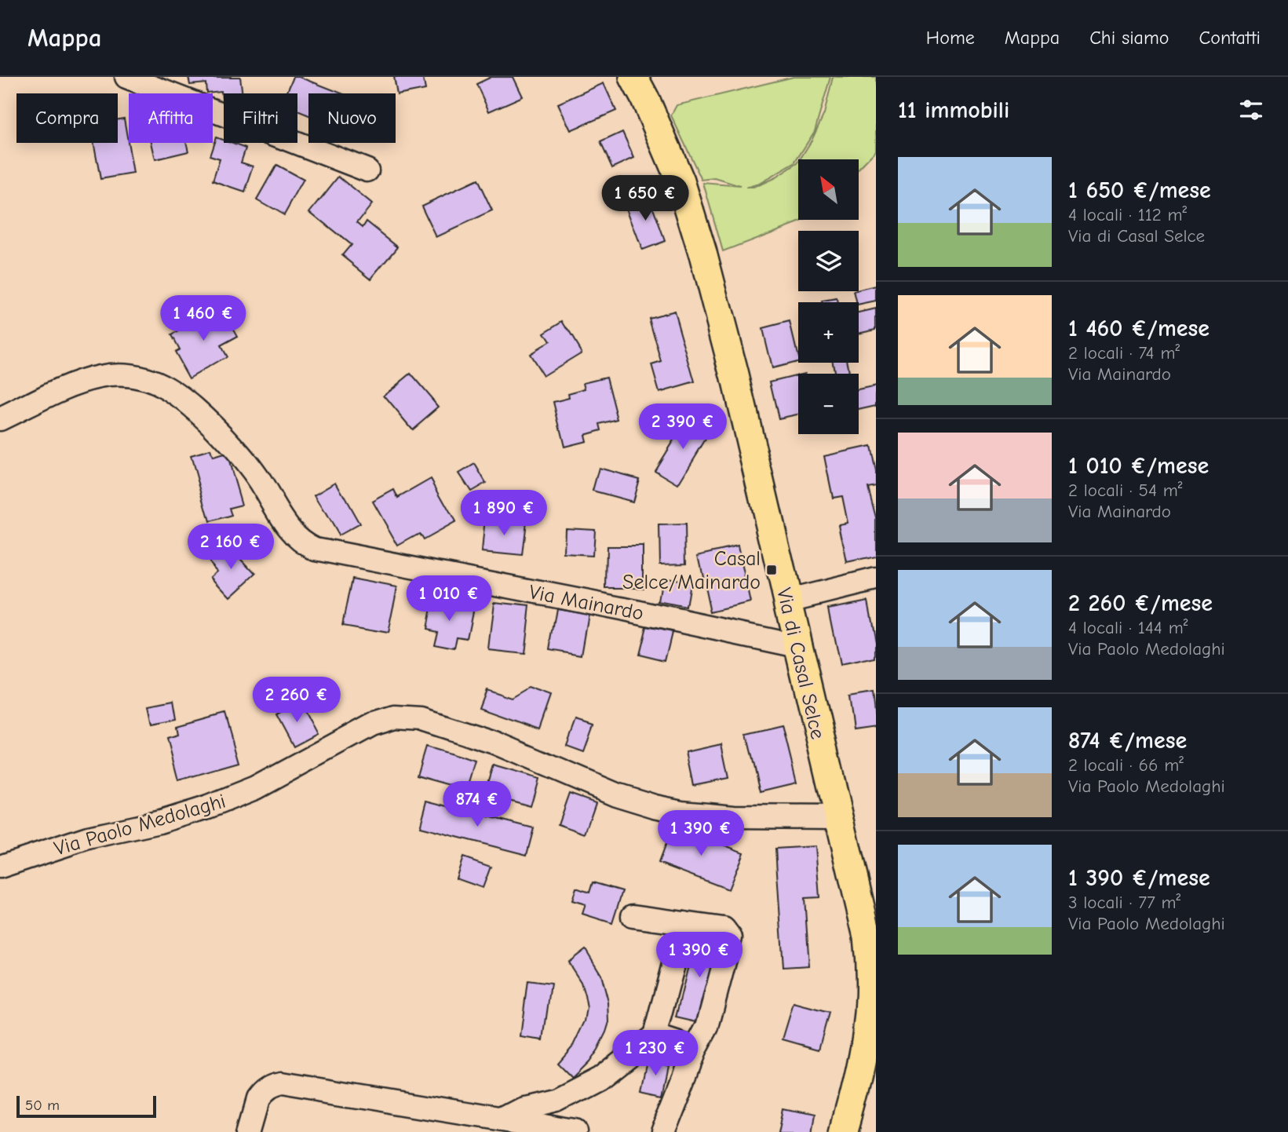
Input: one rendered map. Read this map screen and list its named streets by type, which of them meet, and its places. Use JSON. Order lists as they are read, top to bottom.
{
  "streets": {
    "main road": ["Via di Casal Selce"],
    "street": ["Via Mainardo", "Via Paolo Medolaghi"]
  },
  "crossings": [
    ["Via Mainardo", "Via di Casal Selce"],
    ["Via di Casal Selce", "Via Paolo Medolaghi"]
  ],
  "places": {
    "transit": ["Casal Selce/Mainardo"]
  },
  "scale_bar": "50 m",
  "north": "top left",
  "page": {
    "header": "Mappa",
    "nav": [
      "Home",
      "Mappa",
      "Chi siamo",
      "Contatti"
    ],
    "heading": "11 immobili",
    "chip": [
      "Compra",
      "Affitta",
      "Filtri",
      "Nuovo"
    ],
    "list": [
      {
        "name": "1 650 €/mese",
        "note": "4 locali · 112 m² · Via di Casal Selce"
      },
      {
        "name": "1 460 €/mese",
        "note": "2 locali · 74 m² · Via Mainardo"
      },
      {
        "name": "1 010 €/mese",
        "note": "2 locali · 54 m² · Via Mainardo"
      },
      {
        "name": "2 260 €/mese",
        "note": "4 locali · 144 m² · Via Paolo Medolaghi"
      },
      {
        "name": "874 €/mese",
        "note": "2 locali · 66 m² · Via Paolo Medolaghi"
      },
      {
        "name": "1 390 €/mese",
        "note": "3 locali · 77 m² · Via Paolo Medolaghi"
      }
    ],
    "map_buttons": ["+", "−"],
    "price": [
      "1 650 €",
      "1 460 €",
      "2 390 €",
      "1 890 €",
      "2 160 €",
      "1 010 €",
      "2 260 €",
      "874 €",
      "1 390 €",
      "1 390 €",
      "1 230 €"
    ],
    "scale": "50 m"
  }
}
